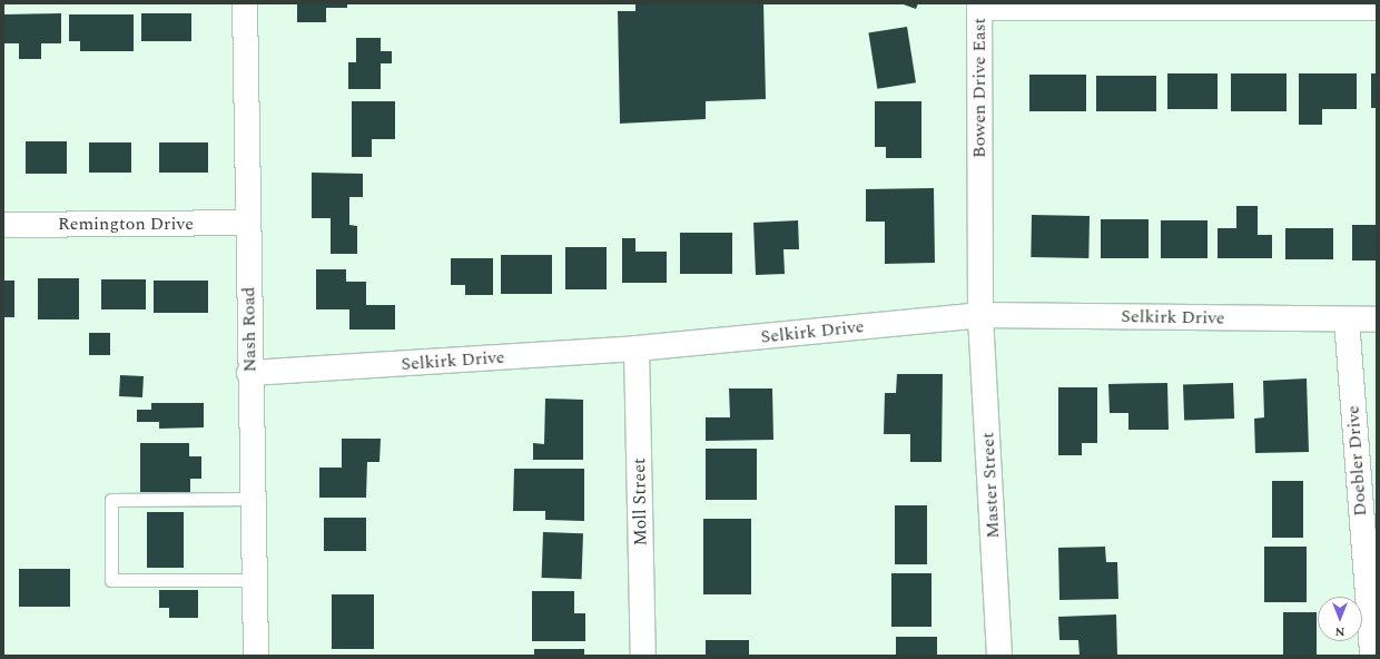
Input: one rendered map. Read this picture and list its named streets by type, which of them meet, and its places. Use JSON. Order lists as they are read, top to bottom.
{
  "streets": {
    "street": [
      "Bowen Drive East",
      "Remington Drive",
      "Selkirk Drive",
      "Nash Road",
      "Doebler Drive",
      "Master Street",
      "Moll Street"
    ]
  },
  "crossings": [
    ["Bowen Drive East", "Selkirk Drive"],
    ["Bowen Drive East", "Master Street"],
    ["Remington Drive", "Nash Road"],
    ["Selkirk Drive", "Nash Road"],
    ["Selkirk Drive", "Doebler Drive"],
    ["Selkirk Drive", "Master Street"],
    ["Selkirk Drive", "Moll Street"]
  ],
  "north": "bottom"
}
